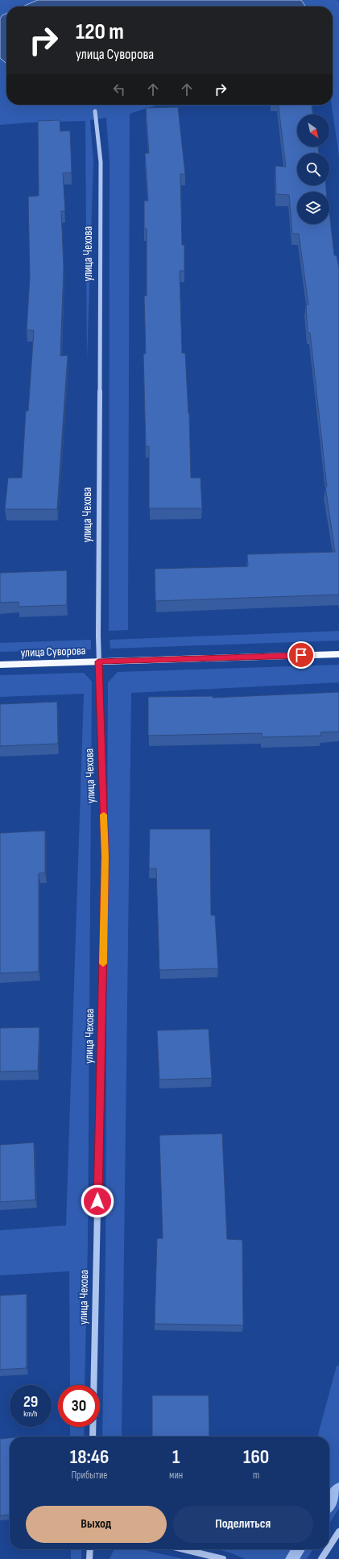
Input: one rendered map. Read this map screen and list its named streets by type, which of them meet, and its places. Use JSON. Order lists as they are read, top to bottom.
{
  "streets": {
    "main road": ["улица Суворова"],
    "street": ["улица Чехова"]
  },
  "crossings": [
    ["улица Чехова", "улица Суворова"]
  ],
  "north": "bottom right",
  "page": {
    "turn": ["120 m", "улица Суворова"],
    "speed": "29 km/h",
    "limit": "30",
    "eta": [
      "18:46",
      "Прибытие",
      "1",
      "мин",
      "160",
      "m"
    ],
    "buttons": ["Выход", "Поделиться"]
  }
}
